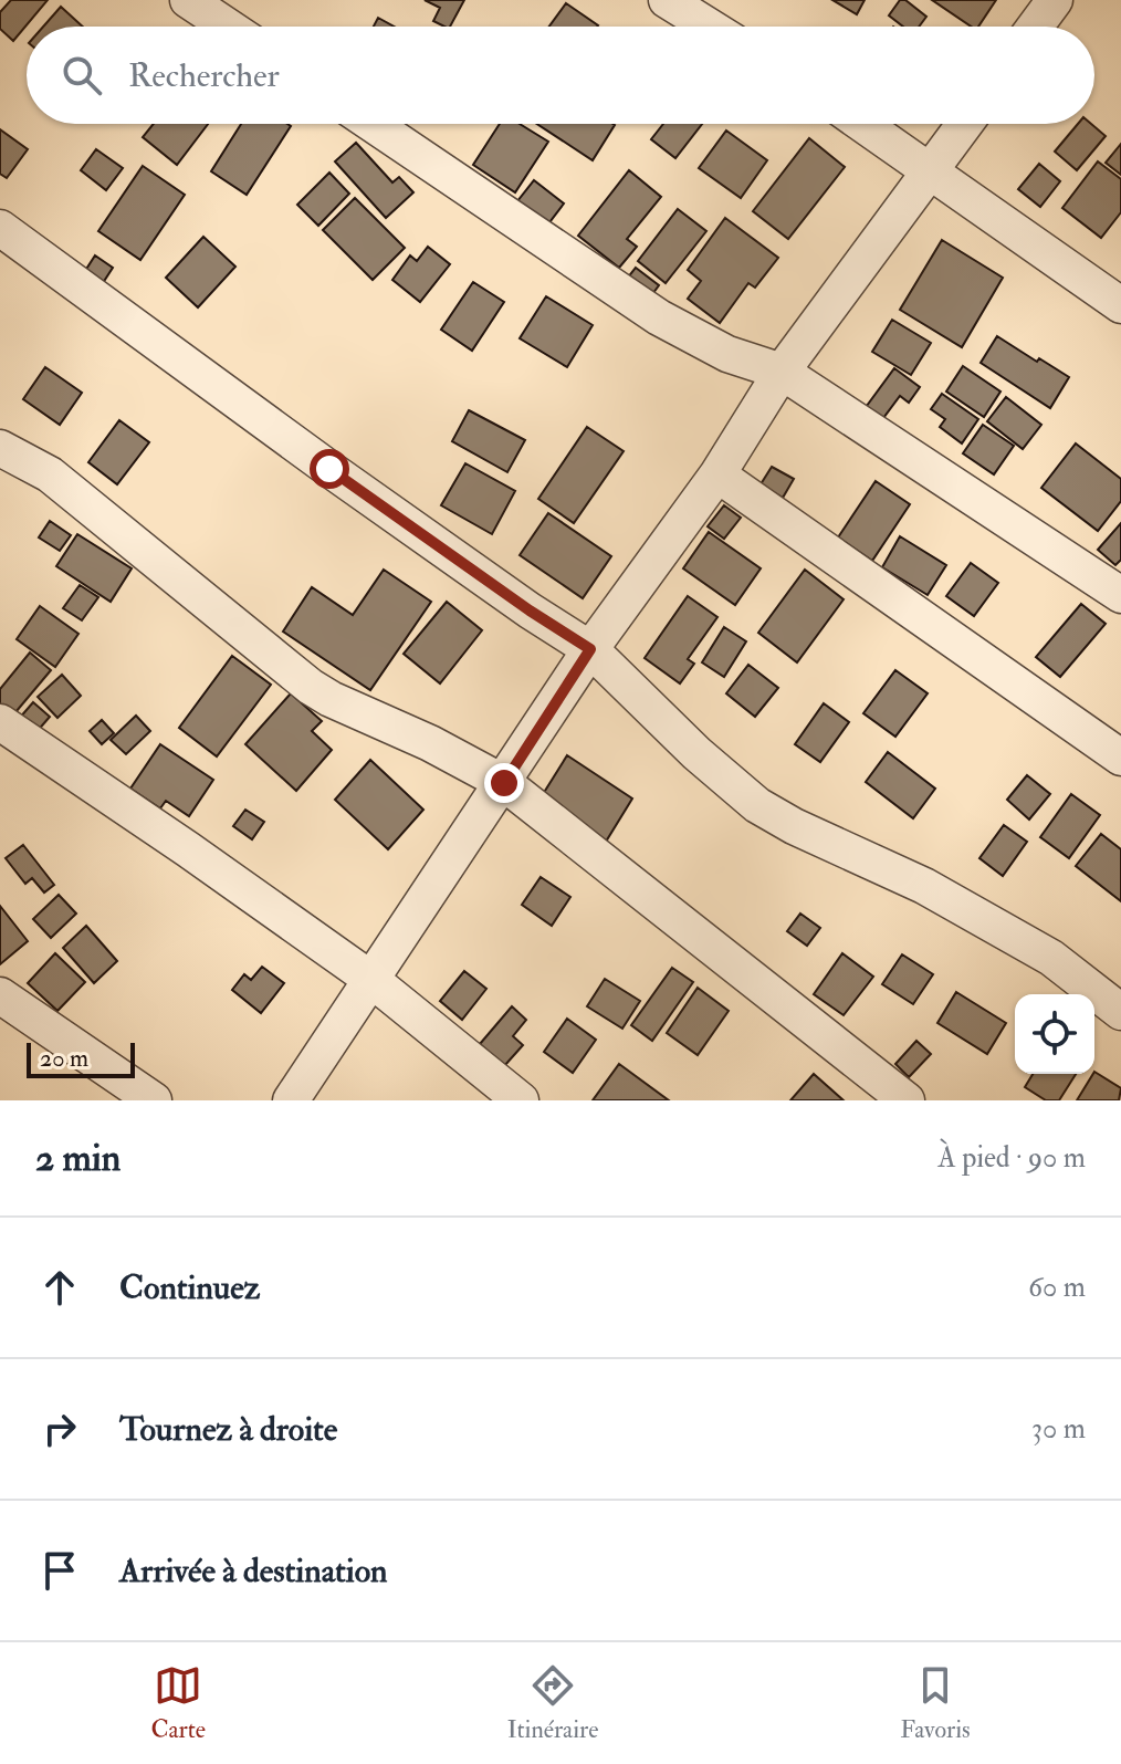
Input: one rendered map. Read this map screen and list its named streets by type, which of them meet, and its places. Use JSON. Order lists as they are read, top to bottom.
{
  "scale_bar": "20 m",
  "page": {
    "search": "Rechercher",
    "scale": "20 m",
    "heading": ["2 min", "À pied · 90 m"],
    "list": [
      ["Continuez", "60 m"],
      ["Tournez à droite", "30 m"],
      "Arrivée à destination"
    ],
    "nav": ["Carte", "Itinéraire", "Favoris"]
  }
}
